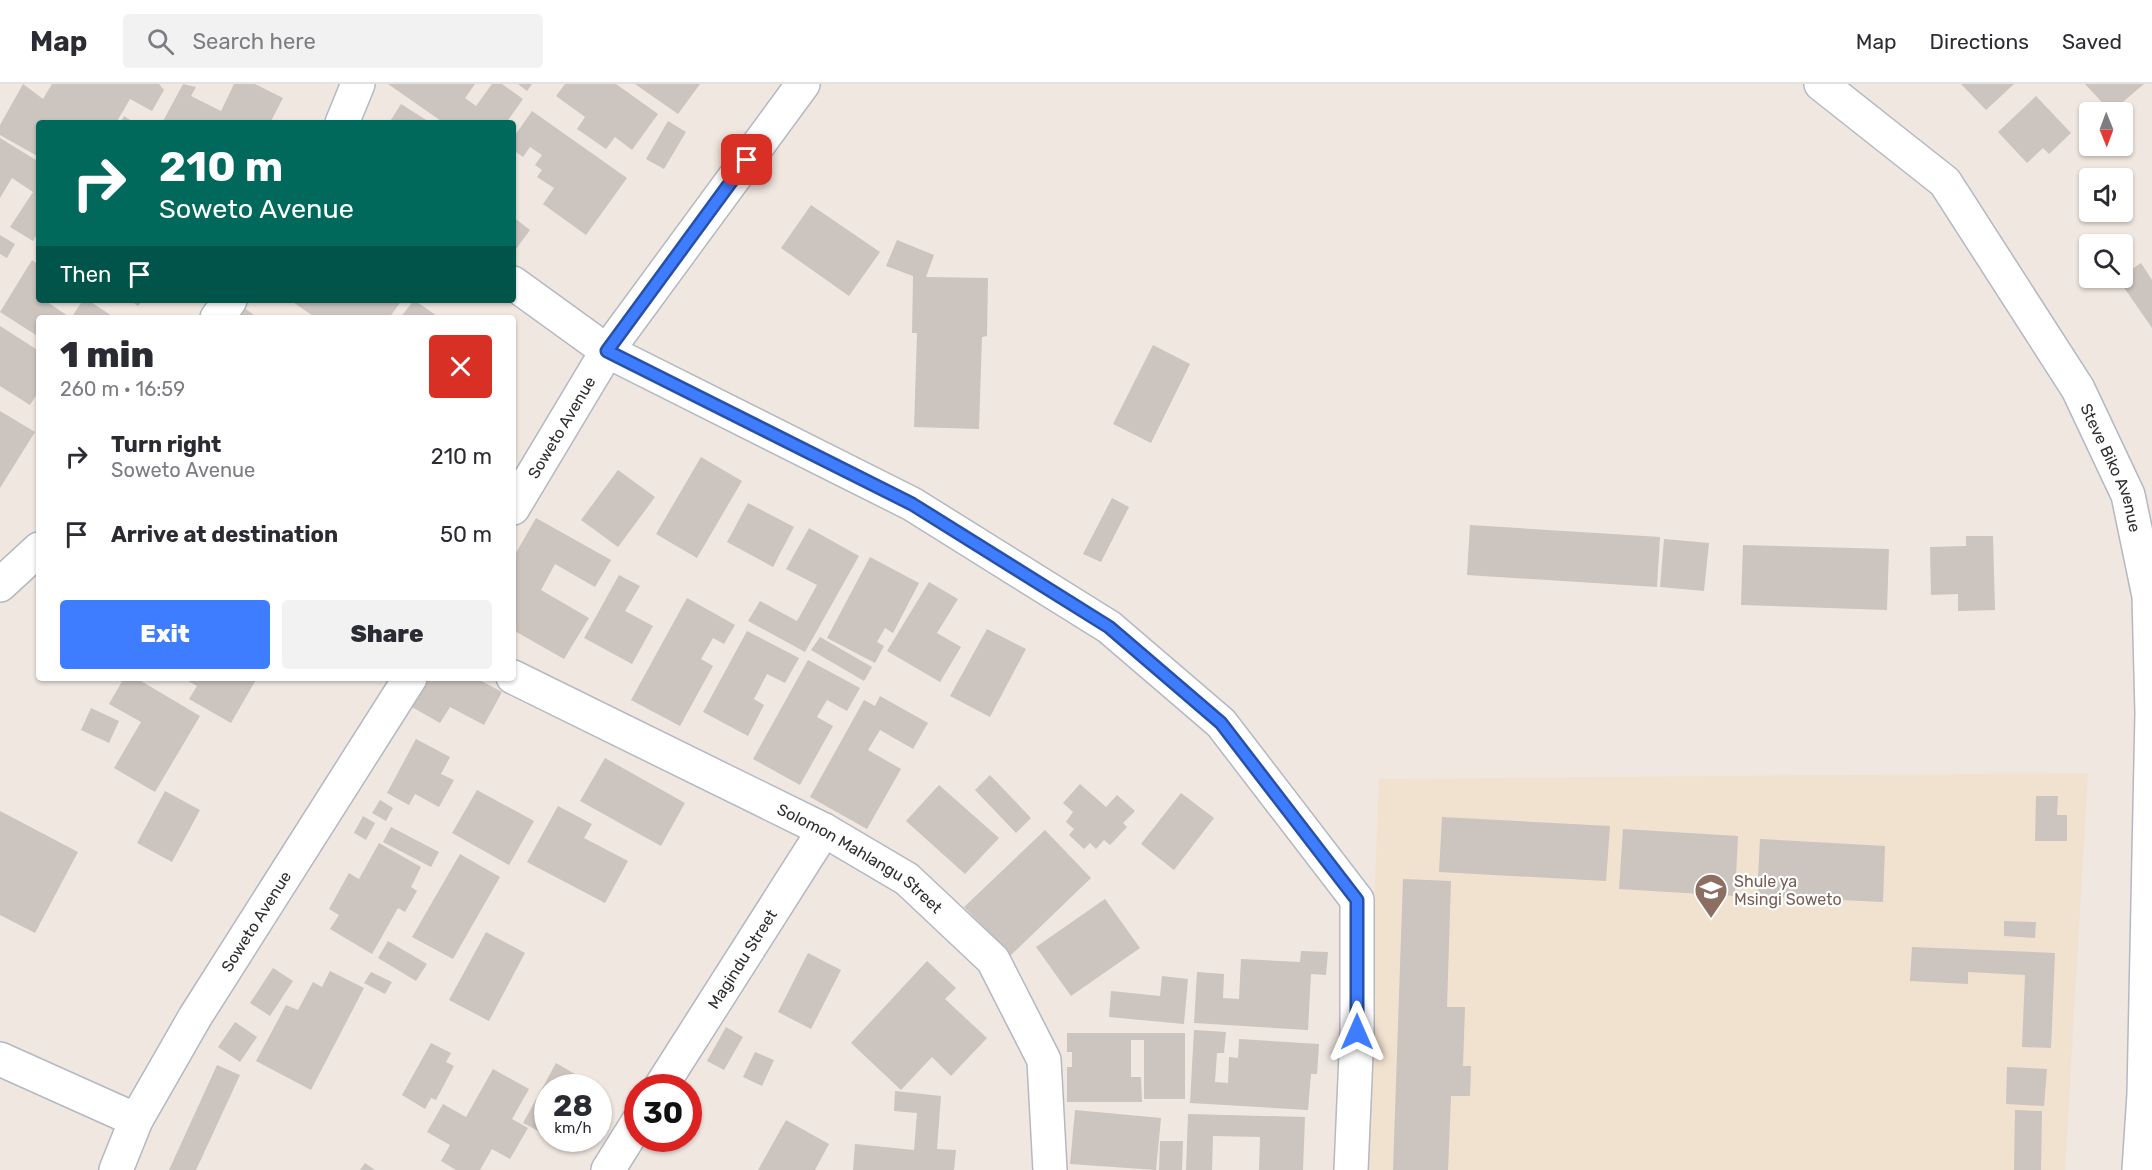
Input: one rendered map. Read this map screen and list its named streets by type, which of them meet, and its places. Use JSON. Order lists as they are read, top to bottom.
{
  "streets": {
    "street": [
      "Soweto Avenue",
      "Steve Biko Avenue",
      "Solomon Mahlangu Street",
      "Magindu Street"
    ]
  },
  "crossings": [
    ["Solomon Mahlangu Street", "Magindu Street"]
  ],
  "places": {
    "school or university": ["Shule ya Msingi Soweto"]
  },
  "north": "bottom",
  "page": {
    "header": "Map",
    "search": "Search here",
    "nav": ["Map", "Directions", "Saved"],
    "turn": ["210 m", "Soweto Avenue"],
    "then": "Then",
    "heading": ["1 min", "260 m · 16:59"],
    "list": [
      {
        "name": "Turn right",
        "note": "Soweto Avenue",
        "value": "210 m"
      },
      {
        "name": "Arrive at destination",
        "value": "50 m"
      }
    ],
    "buttons": ["Exit", "Share"],
    "speed": "28 km/h",
    "limit": "30"
  }
}
